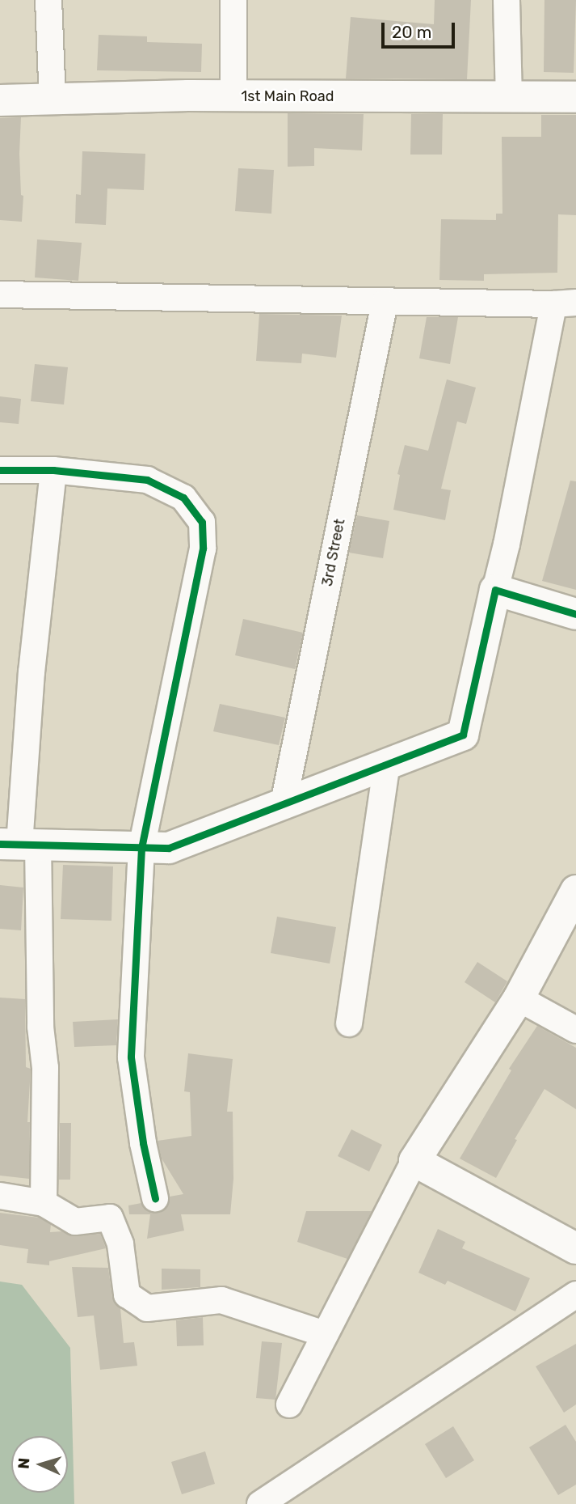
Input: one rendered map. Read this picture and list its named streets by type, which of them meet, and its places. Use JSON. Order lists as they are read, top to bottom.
{
  "streets": {
    "street": ["1st Main Road", "3rd Street"]
  },
  "scale_bar": "20 m",
  "north": "left"
}
